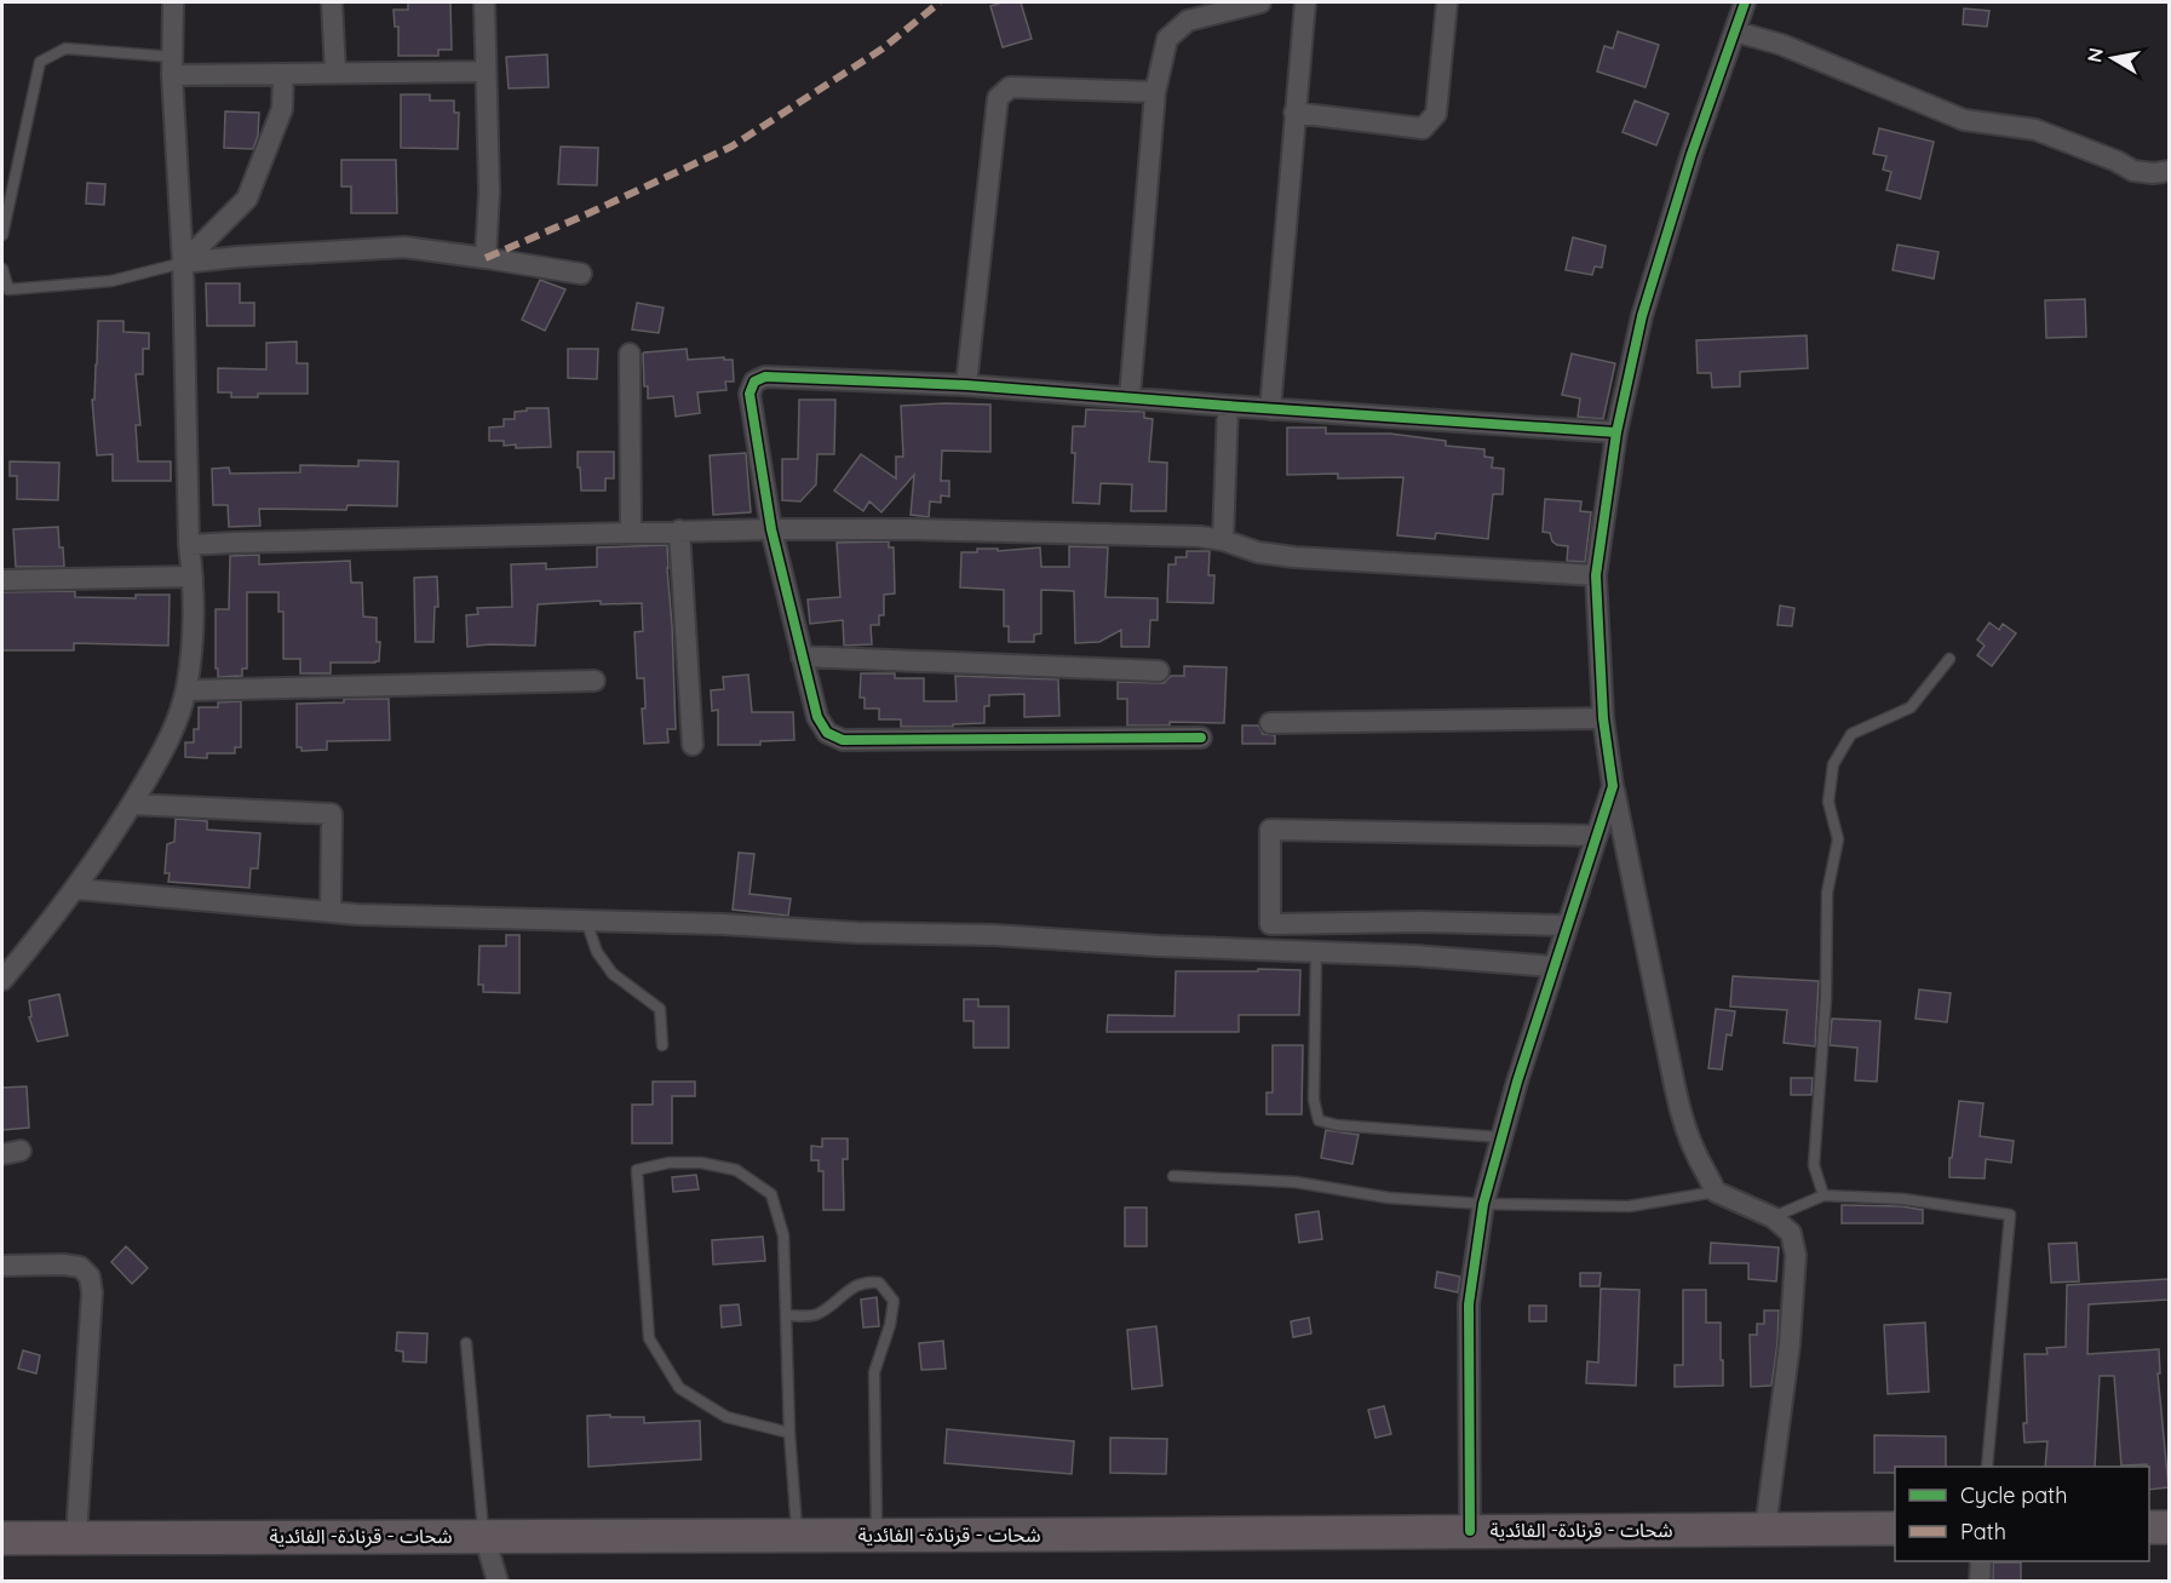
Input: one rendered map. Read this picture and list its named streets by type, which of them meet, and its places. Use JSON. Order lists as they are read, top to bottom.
{
  "streets": {
    "main road": ["شحات - قرنادة- الفائدية"]
  },
  "legend": ["Cycle path", "Path"],
  "north": "left"
}
